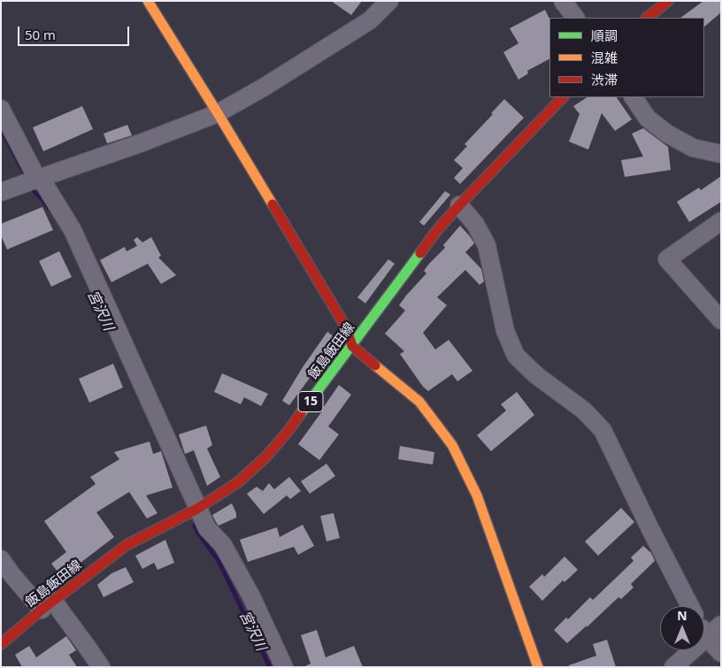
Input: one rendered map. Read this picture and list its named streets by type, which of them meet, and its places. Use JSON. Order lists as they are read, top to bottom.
{
  "streets": {
    "main road": ["飯島飯田線", "15"]
  },
  "water": ["宮沢川"],
  "legend": ["順調", "混雑", "渋滞"],
  "scale_bar": "50 m",
  "north": "top"
}
